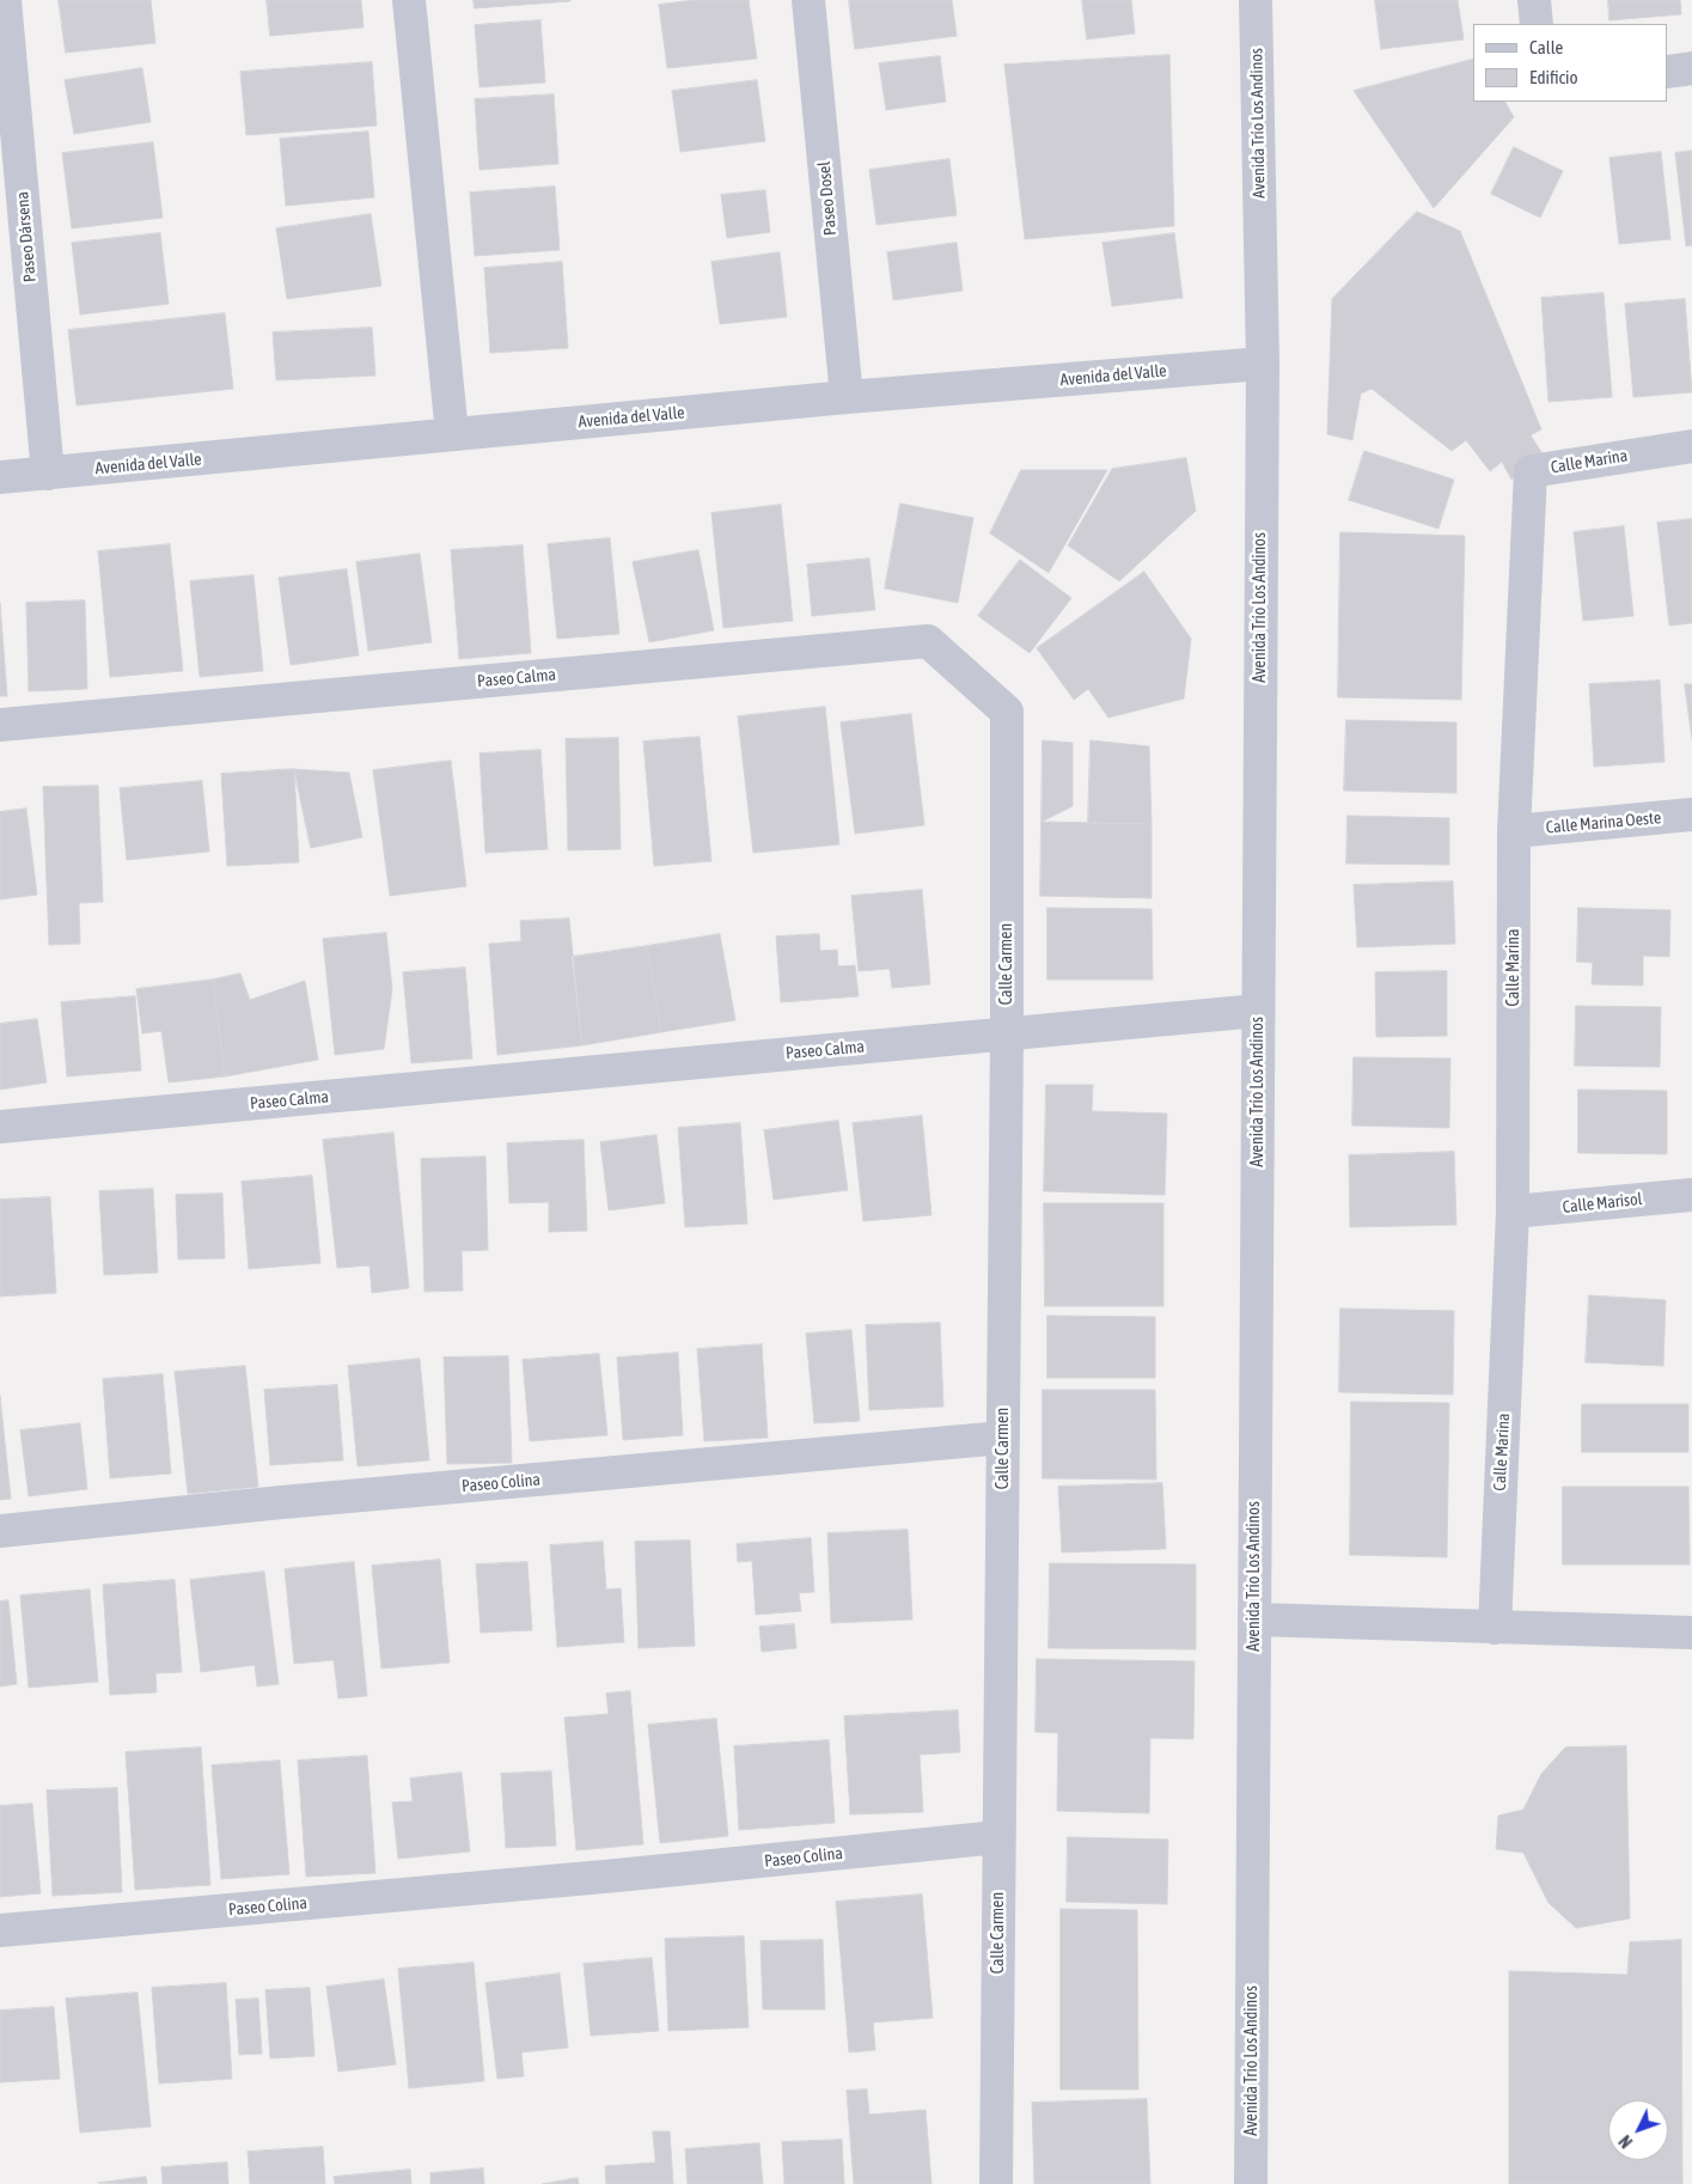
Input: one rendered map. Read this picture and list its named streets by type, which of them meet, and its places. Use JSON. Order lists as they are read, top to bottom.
{
  "streets": {
    "street": [
      "Avenida Trío Los Andinos",
      "Paseo Dosel",
      "Paseo Dársena",
      "Avenida del Valle",
      "Calle Marina",
      "Paseo Calma",
      "Calle Marina Oeste",
      "Calle Carmen",
      "Calle Marisol",
      "Paseo Colina"
    ]
  },
  "crossings": [
    ["Avenida Trío Los Andinos", "Avenida del Valle"],
    ["Avenida Trío Los Andinos", "Paseo Calma"],
    ["Paseo Dosel", "Avenida del Valle"],
    ["Paseo Dársena", "Avenida del Valle"],
    ["Calle Marina", "Calle Marina Oeste"],
    ["Calle Marina", "Calle Marisol"],
    ["Paseo Calma", "Calle Carmen"],
    ["Calle Carmen", "Paseo Colina"]
  ],
  "legend": ["Calle", "Edificio"],
  "north": "bottom left"
}
